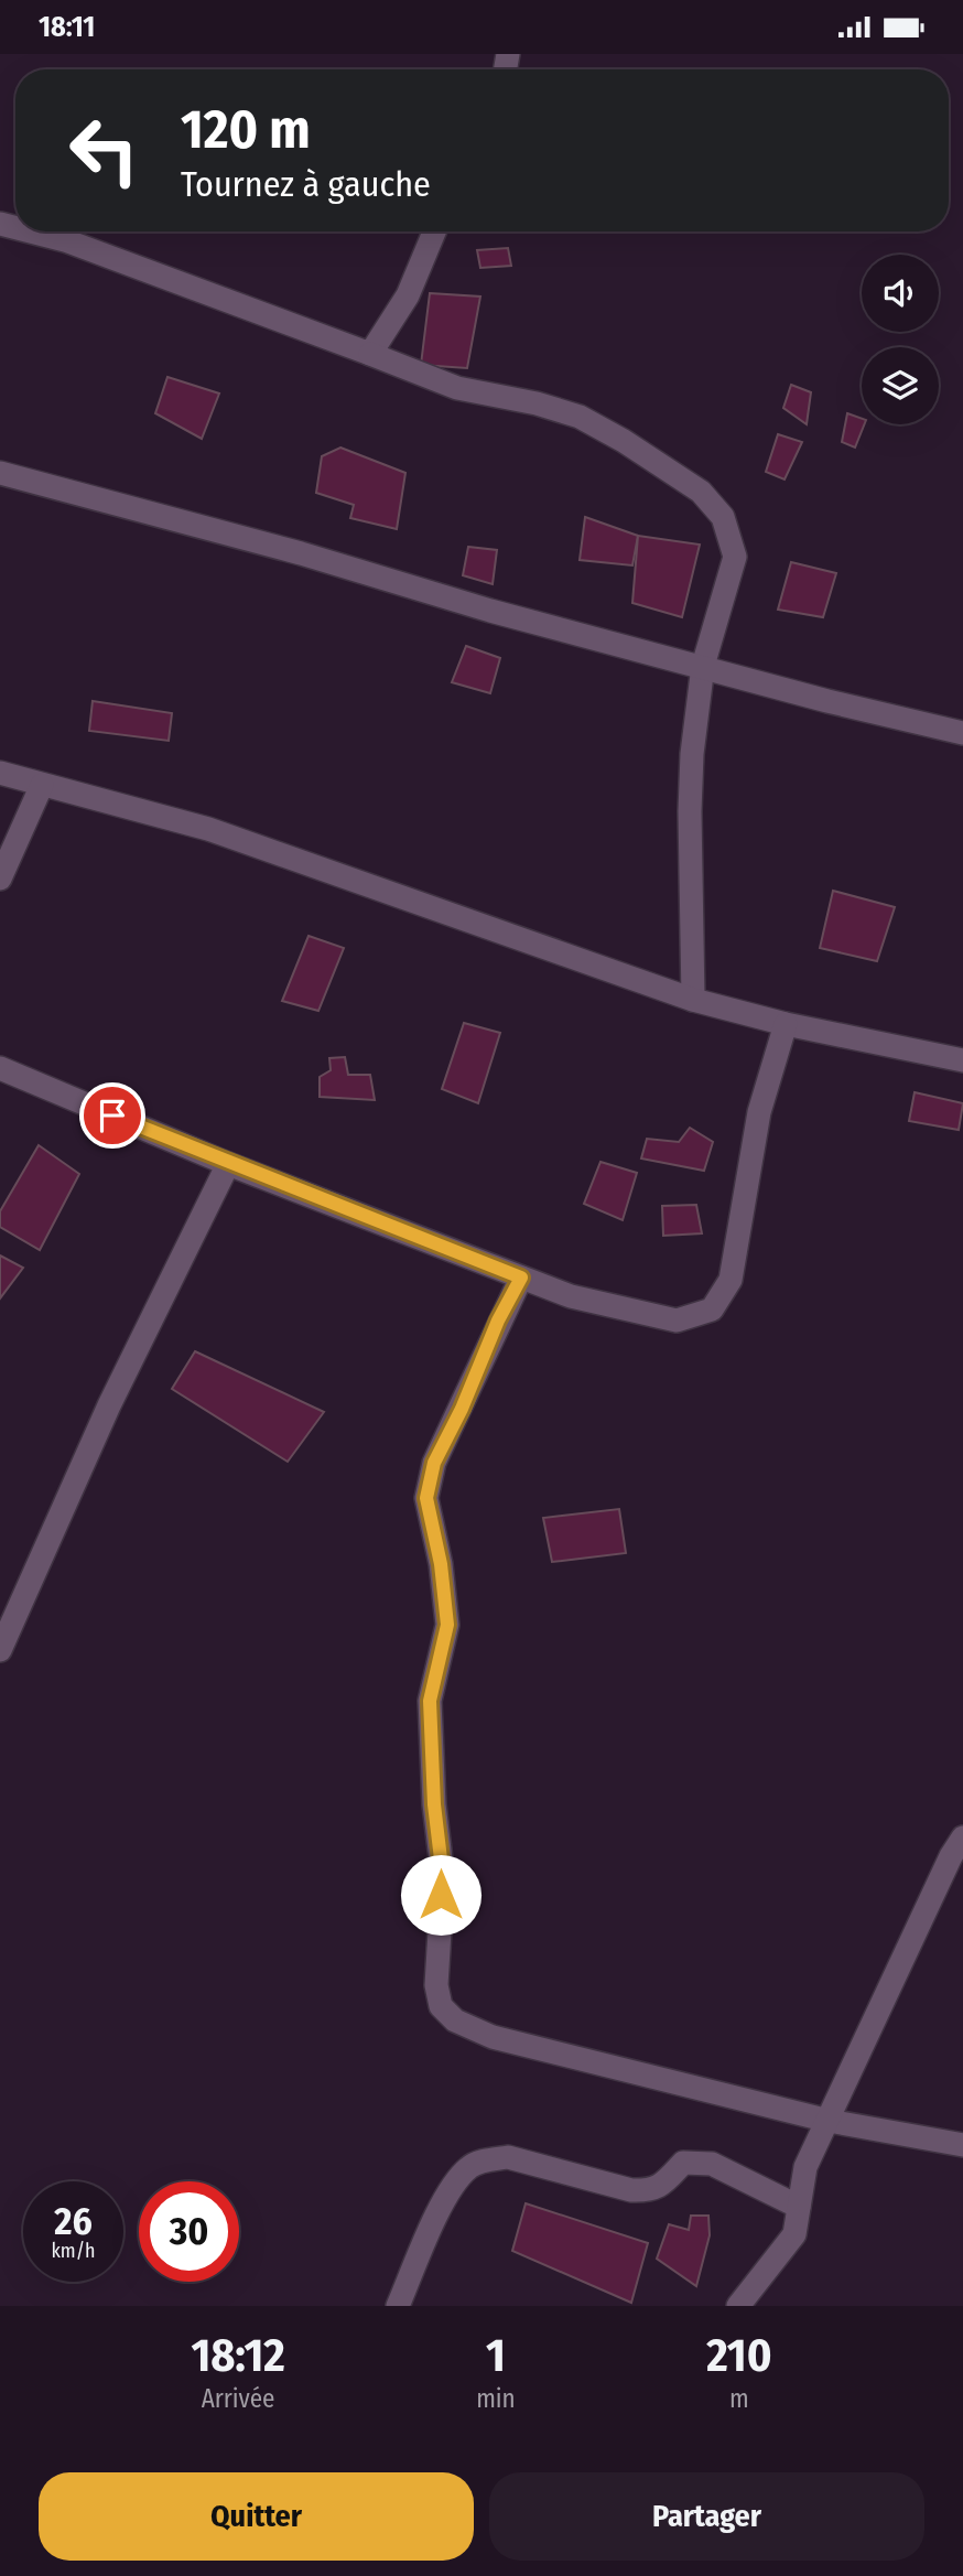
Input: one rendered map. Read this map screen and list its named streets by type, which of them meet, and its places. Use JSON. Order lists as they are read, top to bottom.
{
  "page": {
    "status": "18:11",
    "turn": ["120 m", "Tournez à gauche"],
    "speed": "26 km/h",
    "limit": "30",
    "eta": [
      "18:12",
      "Arrivée",
      "1",
      "min",
      "210",
      "m"
    ],
    "buttons": ["Quitter", "Partager"]
  }
}
